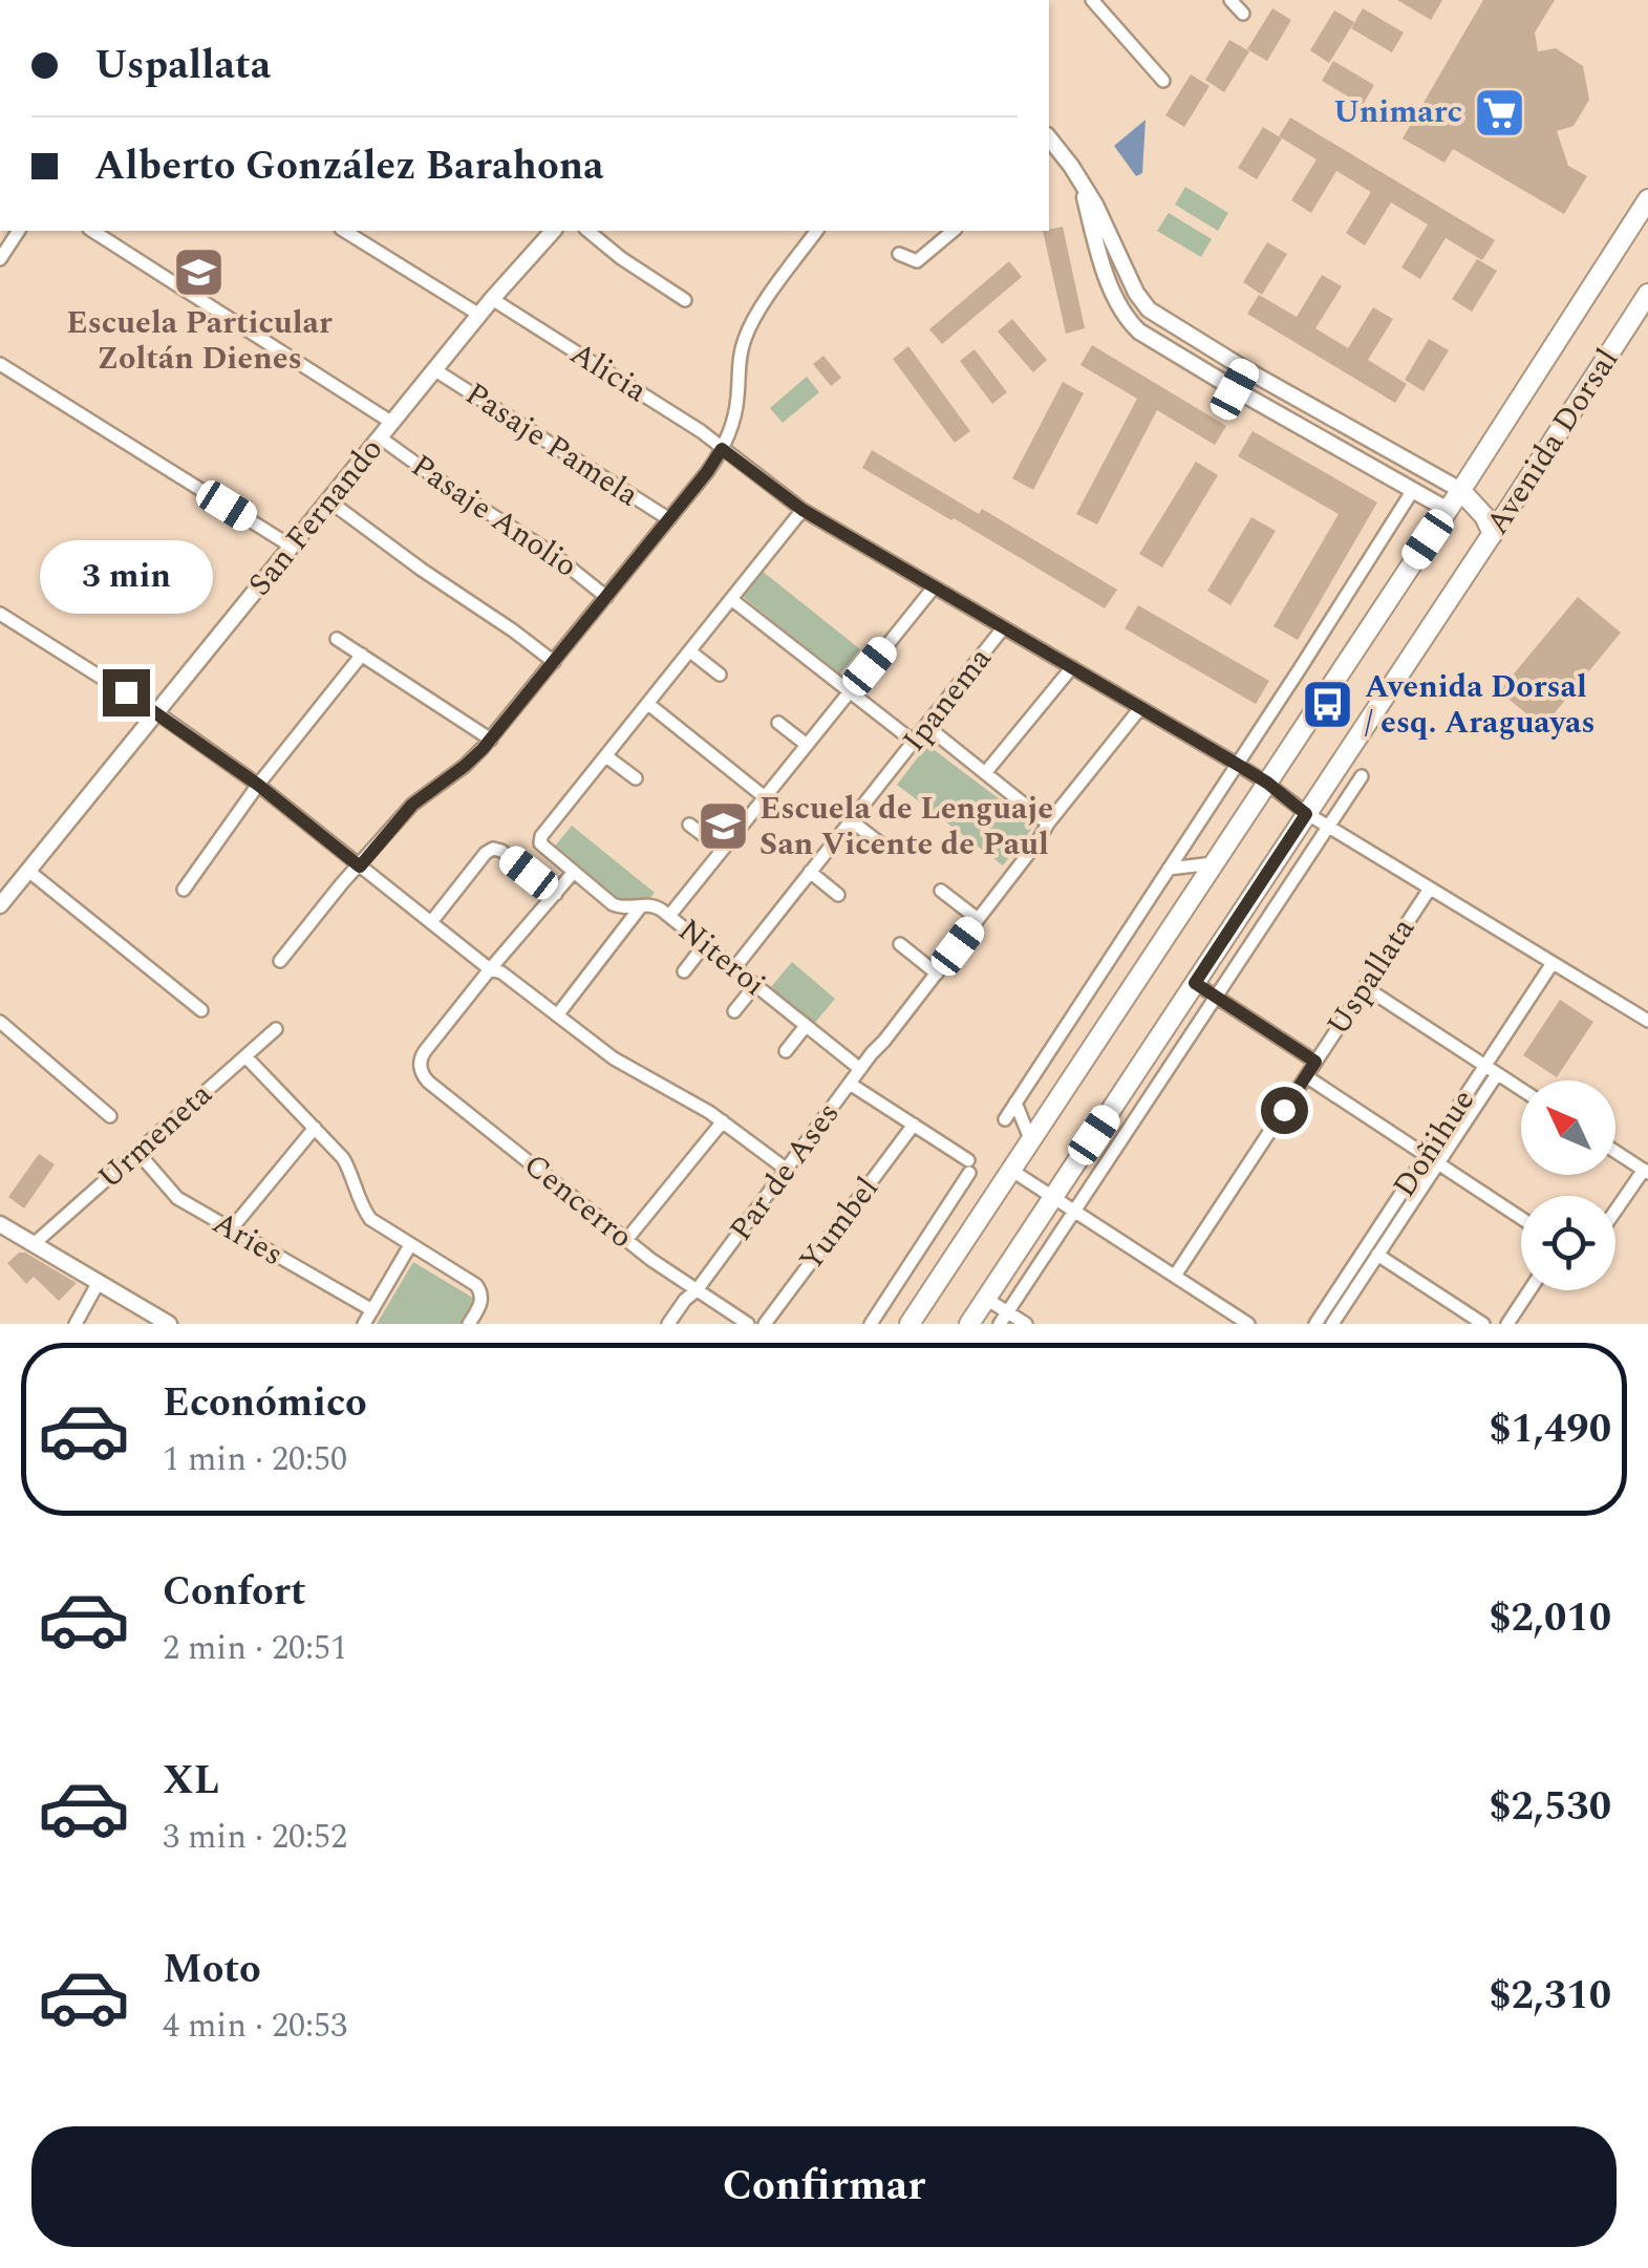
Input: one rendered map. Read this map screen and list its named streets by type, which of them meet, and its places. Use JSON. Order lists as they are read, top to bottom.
{
  "streets": {
    "main road": ["Avenida Dorsal"],
    "street": [
      "Alicia",
      "Pasaje Pamela",
      "Pasaje Anolio",
      "San Fernando",
      "Ipanema",
      "Niteroi",
      "Uspallata",
      "Urmeneta",
      "Doñihue",
      "Par de Ases",
      "Cencerro",
      "Yumbel",
      "Aries"
    ]
  },
  "crossings": [
    ["Alicia", "Avenida Dorsal"],
    ["Alicia", "San Fernando"],
    ["Alicia", "Ipanema"],
    ["Alicia", "Uspallata"],
    ["Alicia", "Doñihue"],
    ["Alicia", "Par de Ases"],
    ["Pasaje Pamela", "San Fernando"],
    ["Pasaje Anolio", "San Fernando"],
    ["Ipanema", "Niteroi"],
    ["Niteroi", "Par de Ases"],
    ["Urmeneta", "Aries"],
    ["Par de Ases", "Cencerro"]
  ],
  "places": {
    "supermarket": ["Unimarc"],
    "school or university": ["Escuela Particular Zoltán Dienes", "Escuela de Lenguaje San Vicente de Paul"],
    "bus stop": ["Avenida Dorsal / esq. Araguayas"]
  },
  "north": "top left",
  "page": {
    "banner": ["Uspallata", "Alberto González Barahona"],
    "bubble": "3 min",
    "list": [
      {
        "name": "Económico",
        "note": "1 min · 20:50",
        "value": "$1,490"
      },
      {
        "name": "Confort",
        "note": "2 min · 20:51",
        "value": "$2,010"
      },
      {
        "name": "XL",
        "note": "3 min · 20:52",
        "value": "$2,530"
      },
      {
        "name": "Moto",
        "note": "4 min · 20:53",
        "value": "$2,310"
      }
    ],
    "buttons": "Confirmar"
  }
}
